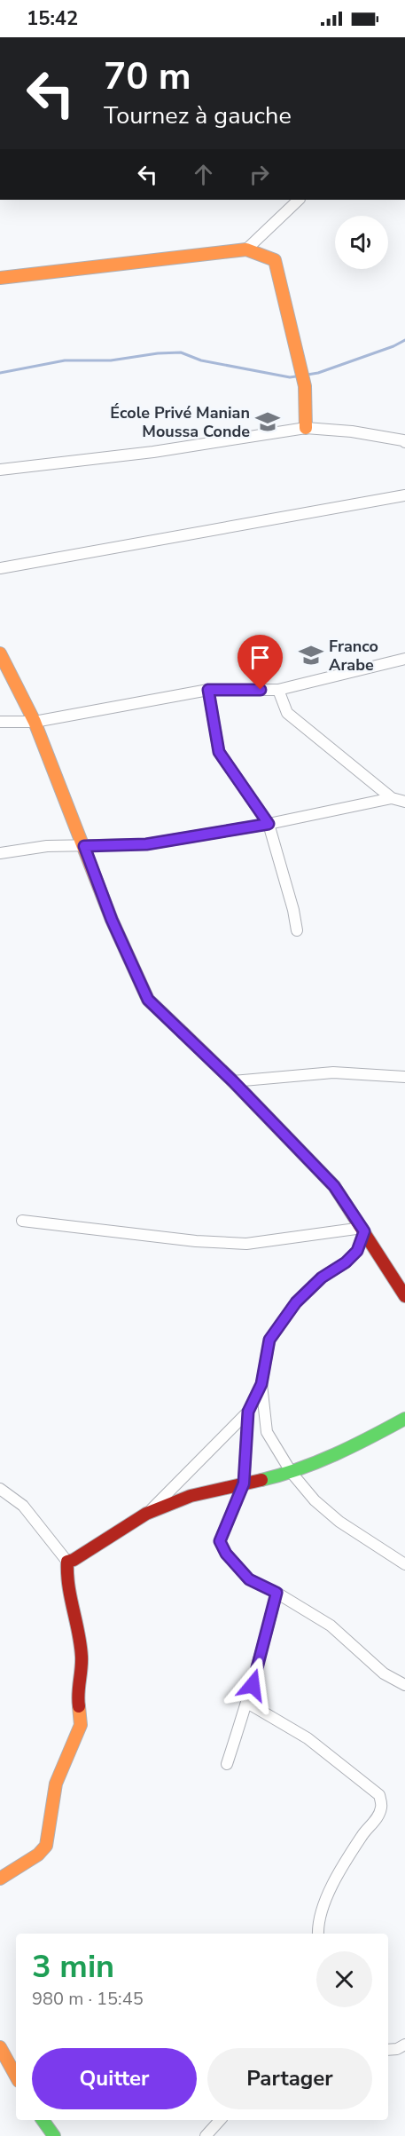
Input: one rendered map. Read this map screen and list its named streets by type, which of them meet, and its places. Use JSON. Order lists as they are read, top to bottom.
{
  "places": {
    "school or university": ["École Privé Manian Moussa Conde", "Franco Arabe"]
  },
  "page": {
    "status": "15:42",
    "turn": ["70 m", "Tournez à gauche"],
    "heading": ["3 min", "980 m · 15:45"],
    "buttons": ["Quitter", "Partager"]
  }
}
